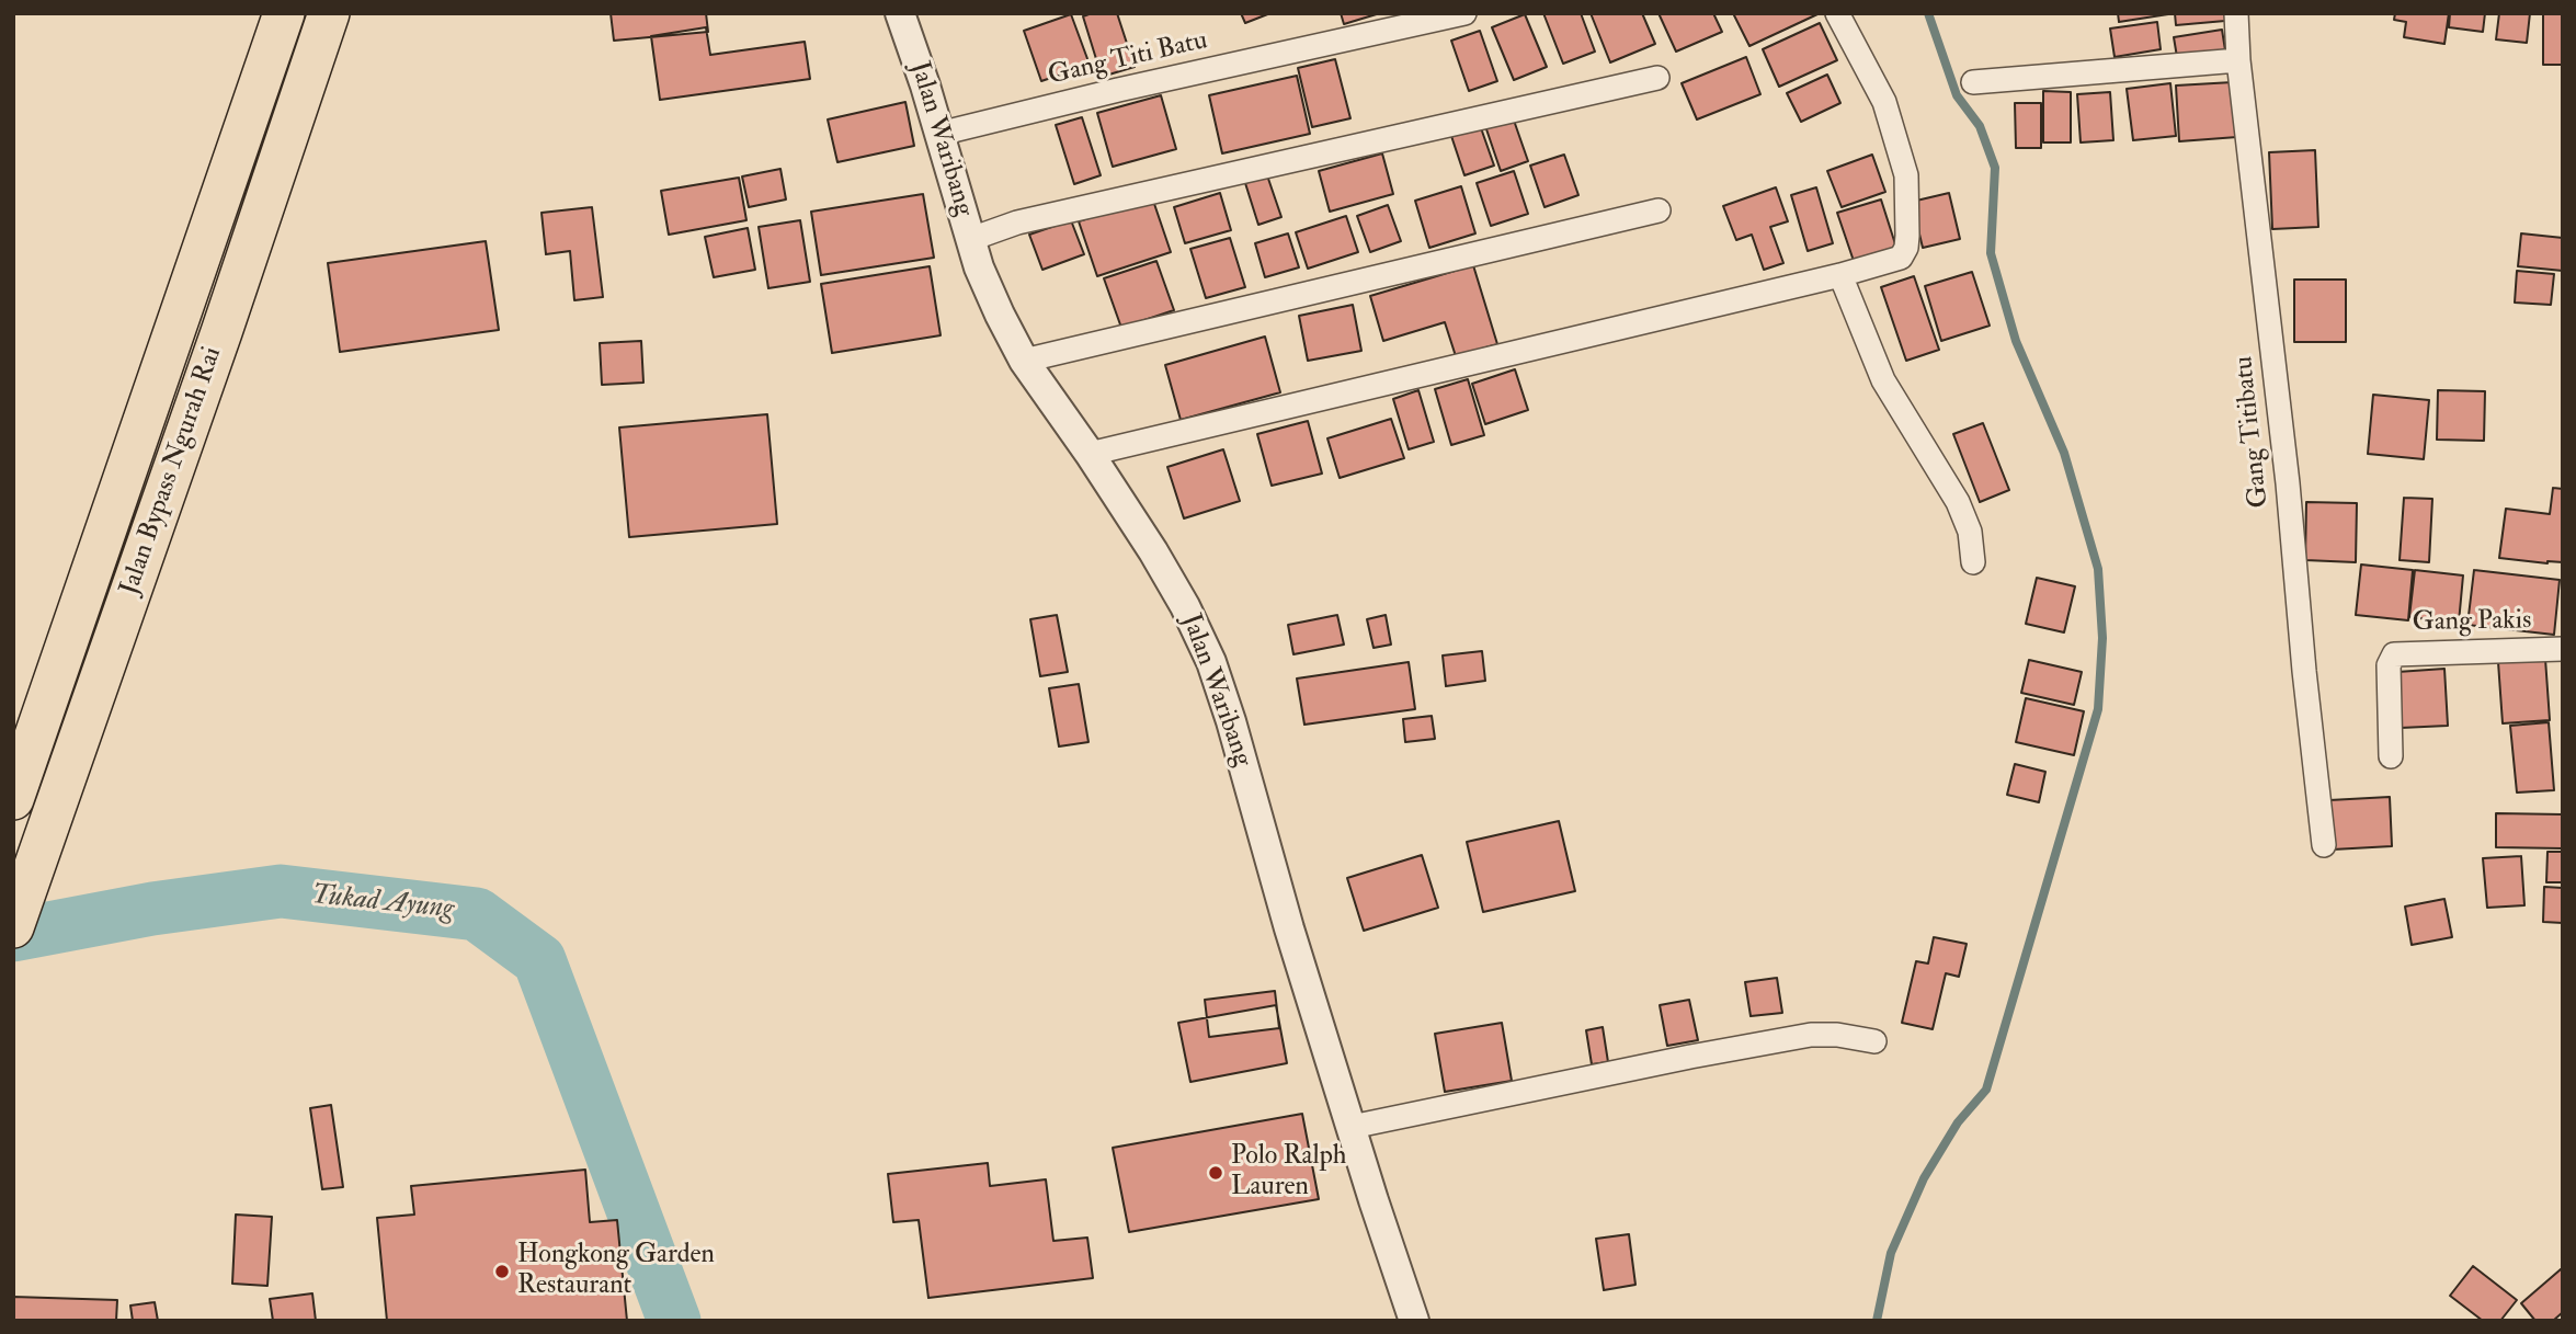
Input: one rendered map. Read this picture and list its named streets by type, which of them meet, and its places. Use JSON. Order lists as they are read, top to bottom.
{
  "streets": {
    "highway": ["Jalan Bypass Ngurah Rai"],
    "street": [
      "Gang Titi Batu",
      "Jalan Waribang",
      "Gang Titibatu",
      "Gang Pakis"
    ]
  },
  "crossings": [
    ["Gang Titi Batu", "Jalan Waribang"]
  ],
  "water": ["Tukad Ayung"],
  "places": ["Polo Ralph Lauren", "Hongkong Garden Restaurant"]
}
